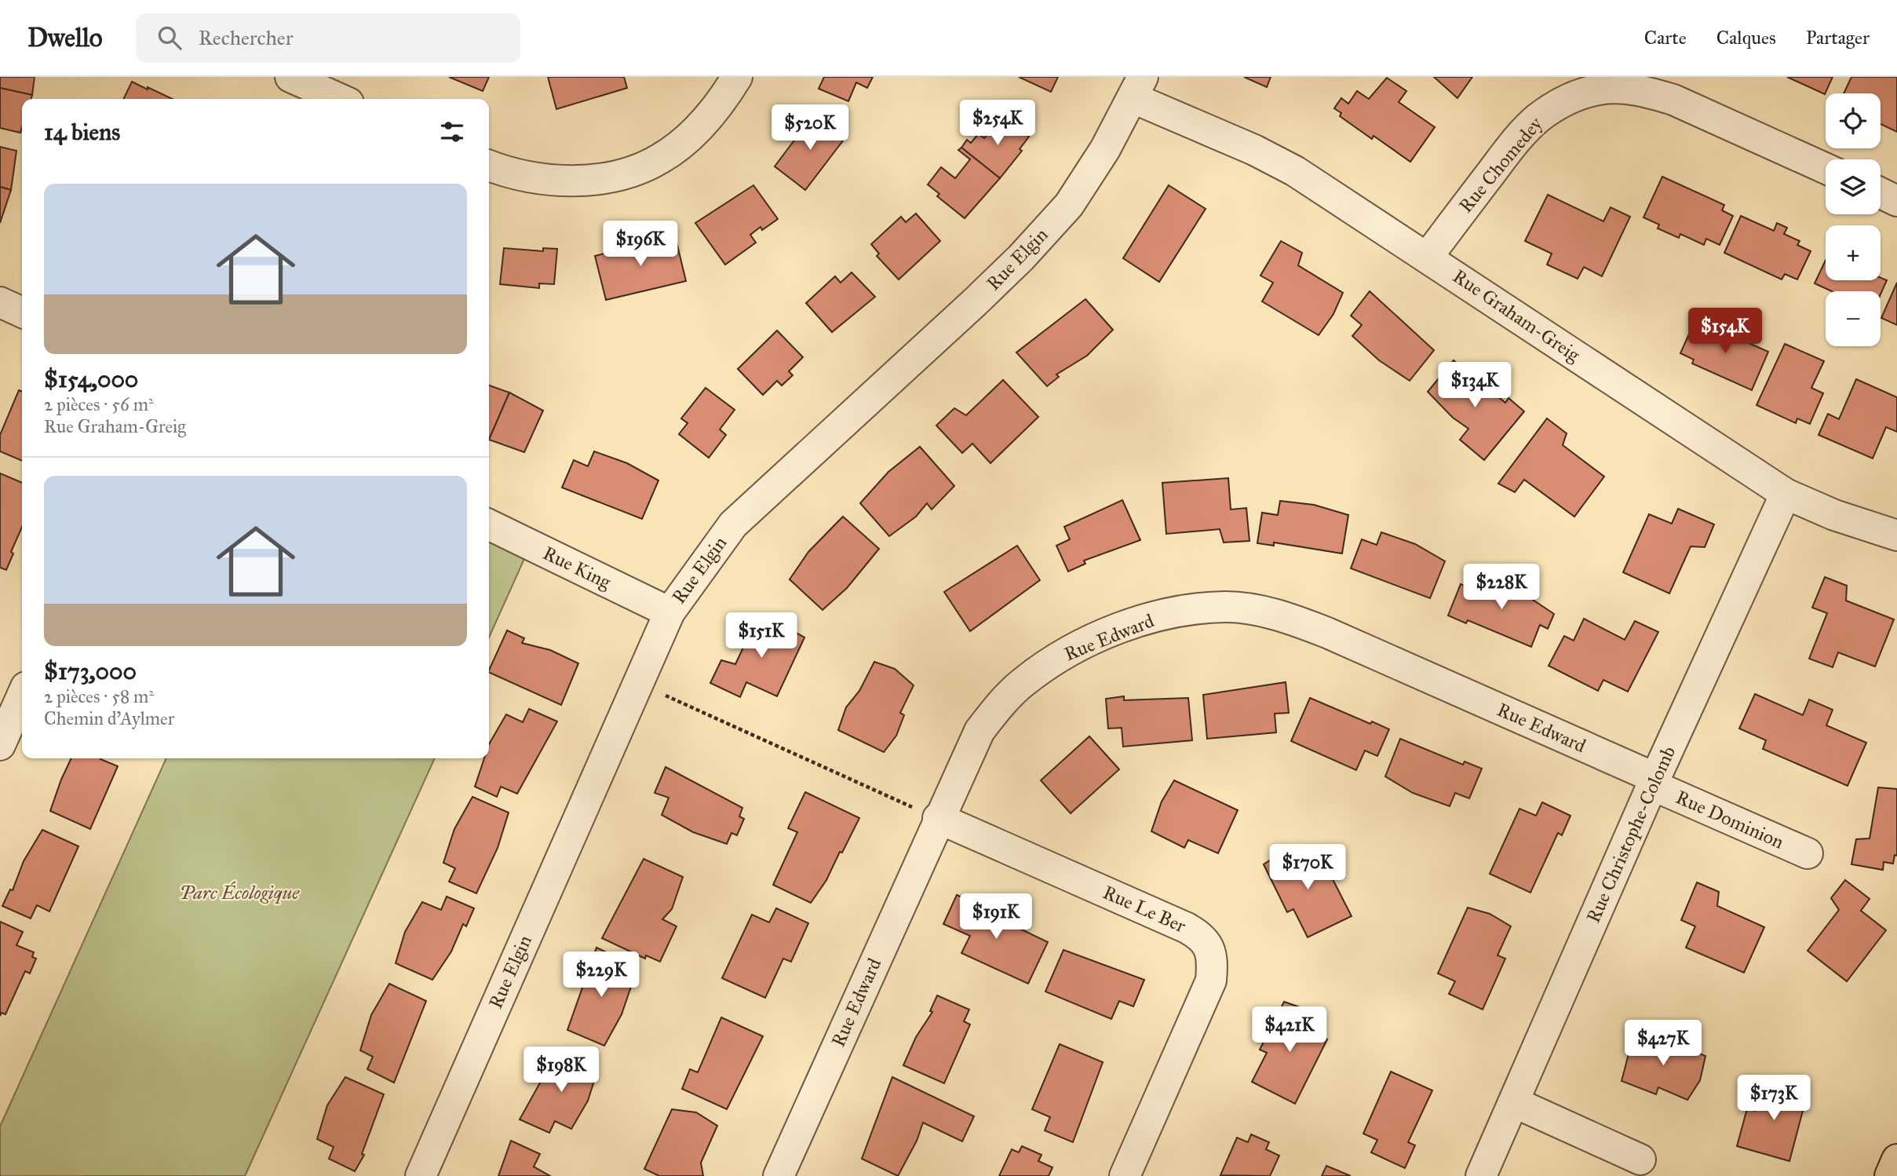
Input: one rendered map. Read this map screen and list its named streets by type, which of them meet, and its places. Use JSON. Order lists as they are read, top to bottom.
{
  "streets": {
    "street": [
      "Rue Chomedey",
      "Rue Elgin",
      "Rue Graham-Greig",
      "Rue King",
      "Rue Edward",
      "Rue Dominion",
      "Rue Christophe-Colomb",
      "Rue Le Ber"
    ]
  },
  "crossings": [
    ["Rue Chomedey", "Rue Graham-Greig"],
    ["Rue Elgin", "Rue Graham-Greig"],
    ["Rue Elgin", "Rue King"],
    ["Rue Graham-Greig", "Rue Christophe-Colomb"],
    ["Rue Edward", "Rue Dominion"],
    ["Rue Edward", "Rue Christophe-Colomb"],
    ["Rue Edward", "Rue Le Ber"],
    ["Rue Dominion", "Rue Christophe-Colomb"]
  ],
  "parks": ["Parc Écologique"],
  "page": {
    "header": "Dwello",
    "search": "Rechercher",
    "nav": ["Carte", "Calques", "Partager"],
    "map_buttons": ["+", "−"],
    "heading": "14 biens",
    "price": [
      "$254K",
      "$520K",
      "$196K",
      "$154K",
      "$134K",
      "$228K",
      "$151K",
      "$170K",
      "$191K",
      "$229K",
      "$421K",
      "$427K",
      "$198K",
      "$173K"
    ],
    "list": [
      {
        "name": "$154,000",
        "note": "2 pièces · 56 m² · Rue Graham-Greig"
      },
      {
        "name": "$173,000",
        "note": "2 pièces · 58 m² · Chemin d'Aylmer"
      }
    ]
  }
}
